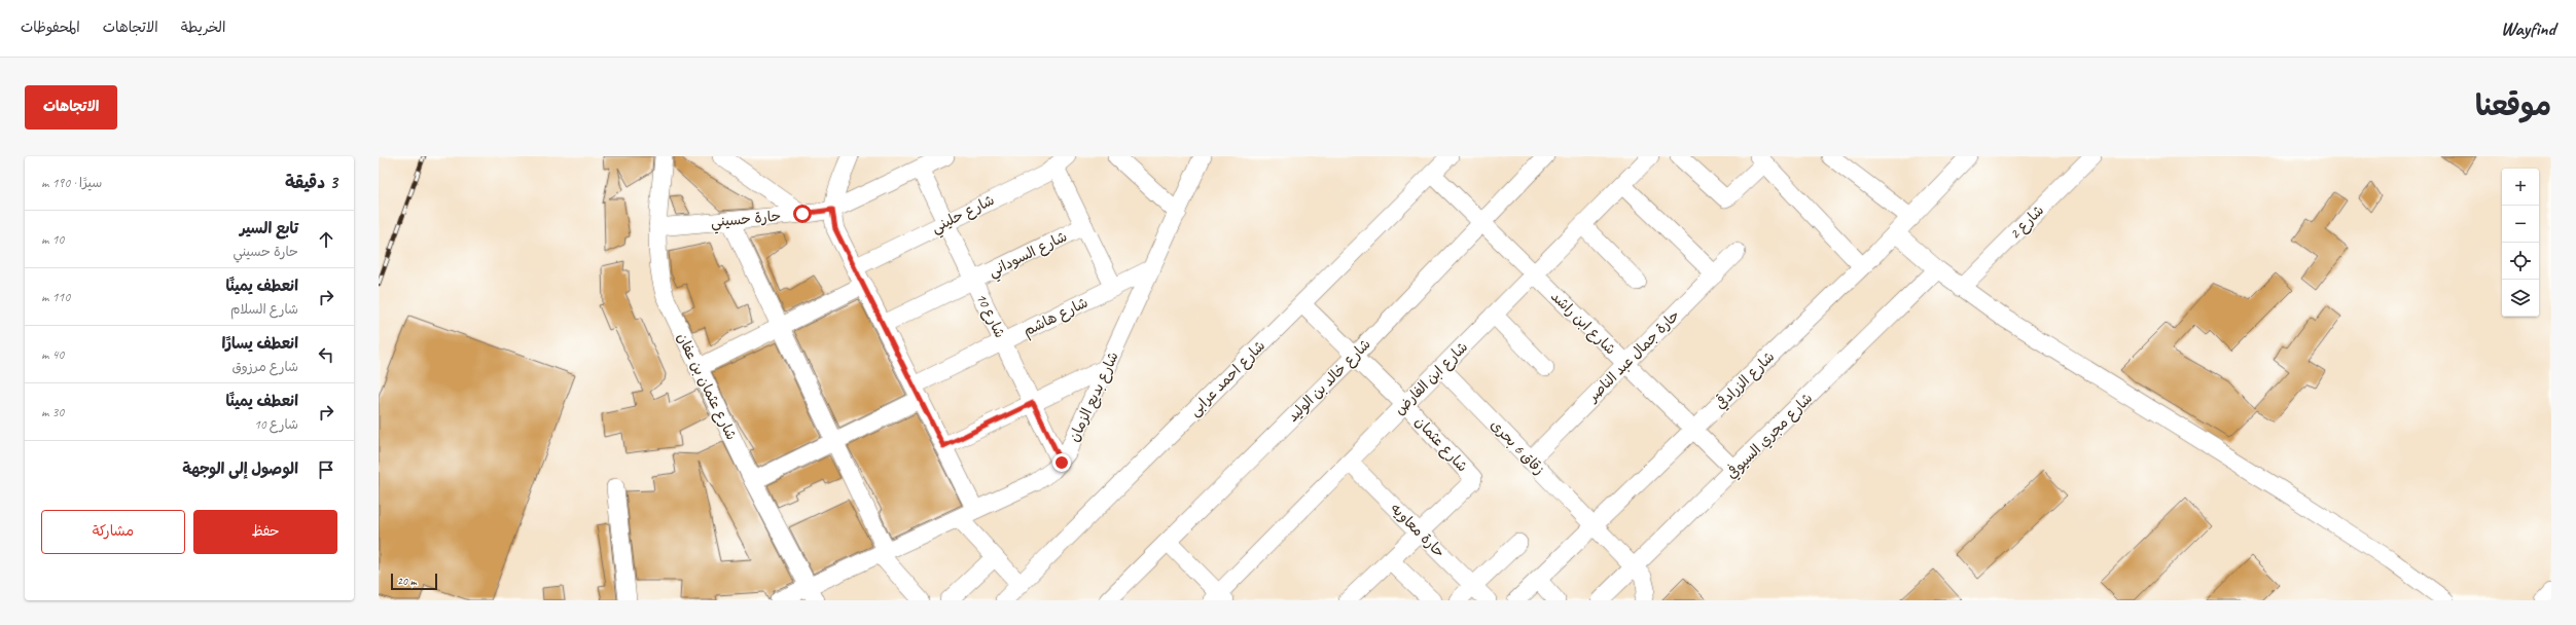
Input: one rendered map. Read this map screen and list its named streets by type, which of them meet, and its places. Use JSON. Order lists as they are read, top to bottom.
{
  "streets": {
    "street": [
      "شارع حليني",
      "حارة حسيني",
      "شارع 2",
      "شارع السوداني",
      "شارع 10",
      "شارع هاشم",
      "شارع ابن راشد",
      "حارة جمال عبد الناصر",
      "شارع احمد عرابى",
      "شارع ابن الفارض",
      "شارع خالد بن الوليد",
      "شارع الزرادقي",
      "شارع عثمان بن عفان",
      "شارع بديع الزمان",
      "شارع مجري السيوفي",
      "شارع عثمان",
      "زقاق 6 بحرى",
      "حارة معاويه"
    ]
  },
  "crossings": [
    ["شارع حليني", "شارع 10"],
    ["حارة حسيني", "شارع 10"],
    ["حارة حسيني", "شارع عثمان بن عفان"],
    ["شارع السوداني", "شارع 10"],
    ["شارع 10", "شارع هاشم"],
    ["شارع 10", "شارع بديع الزمان"],
    ["شارع هاشم", "شارع عثمان بن عفان"],
    ["شارع هاشم", "شارع بديع الزمان"],
    ["شارع ابن راشد", "حارة جمال عبد الناصر"],
    ["شارع ابن راشد", "شارع احمد عرابى"],
    ["شارع ابن راشد", "شارع ابن الفارض"],
    ["شارع ابن راشد", "شارع خالد بن الوليد"],
    ["شارع ابن راشد", "شارع الزرادقي"],
    ["شارع ابن راشد", "شارع مجري السيوفي"],
    ["حارة جمال عبد الناصر", "زقاق 6 بحرى"],
    ["شارع احمد عرابى", "شارع عثمان"],
    ["شارع ابن الفارض", "شارع عثمان"],
    ["شارع ابن الفارض", "زقاق 6 بحرى"],
    ["شارع ابن الفارض", "حارة معاويه"],
    ["شارع خالد بن الوليد", "شارع عثمان"],
    ["شارع الزرادقي", "زقاق 6 بحرى"],
    ["شارع عثمان بن عفان", "شارع بديع الزمان"],
    ["شارع مجري السيوفي", "زقاق 6 بحرى"],
    ["شارع عثمان", "حارة معاويه"]
  ],
  "scale_bar": "20 m",
  "page": {
    "header": "Wayfind",
    "nav": ["الخريطة", "الاتجاهات", "المحفوظات"],
    "title": "موقعنا",
    "buttons": [
      "الاتجاهات",
      ["حفظ", "مشاركة"]
    ],
    "heading": ["3 دقيقة", "سيرًا · 190 m"],
    "map_buttons": ["+", "−"],
    "list": [
      ["تابع السير", "حارة حسيني", "10 m"],
      ["انعطف يمينًا", "شارع السلام", "110 m"],
      ["انعطف يسارًا", "شارع مرزوق", "40 m"],
      ["انعطف يمينًا", "شارع 10", "30 m"],
      "الوصول إلى الوجهة"
    ],
    "scale": "20 m"
  }
}
